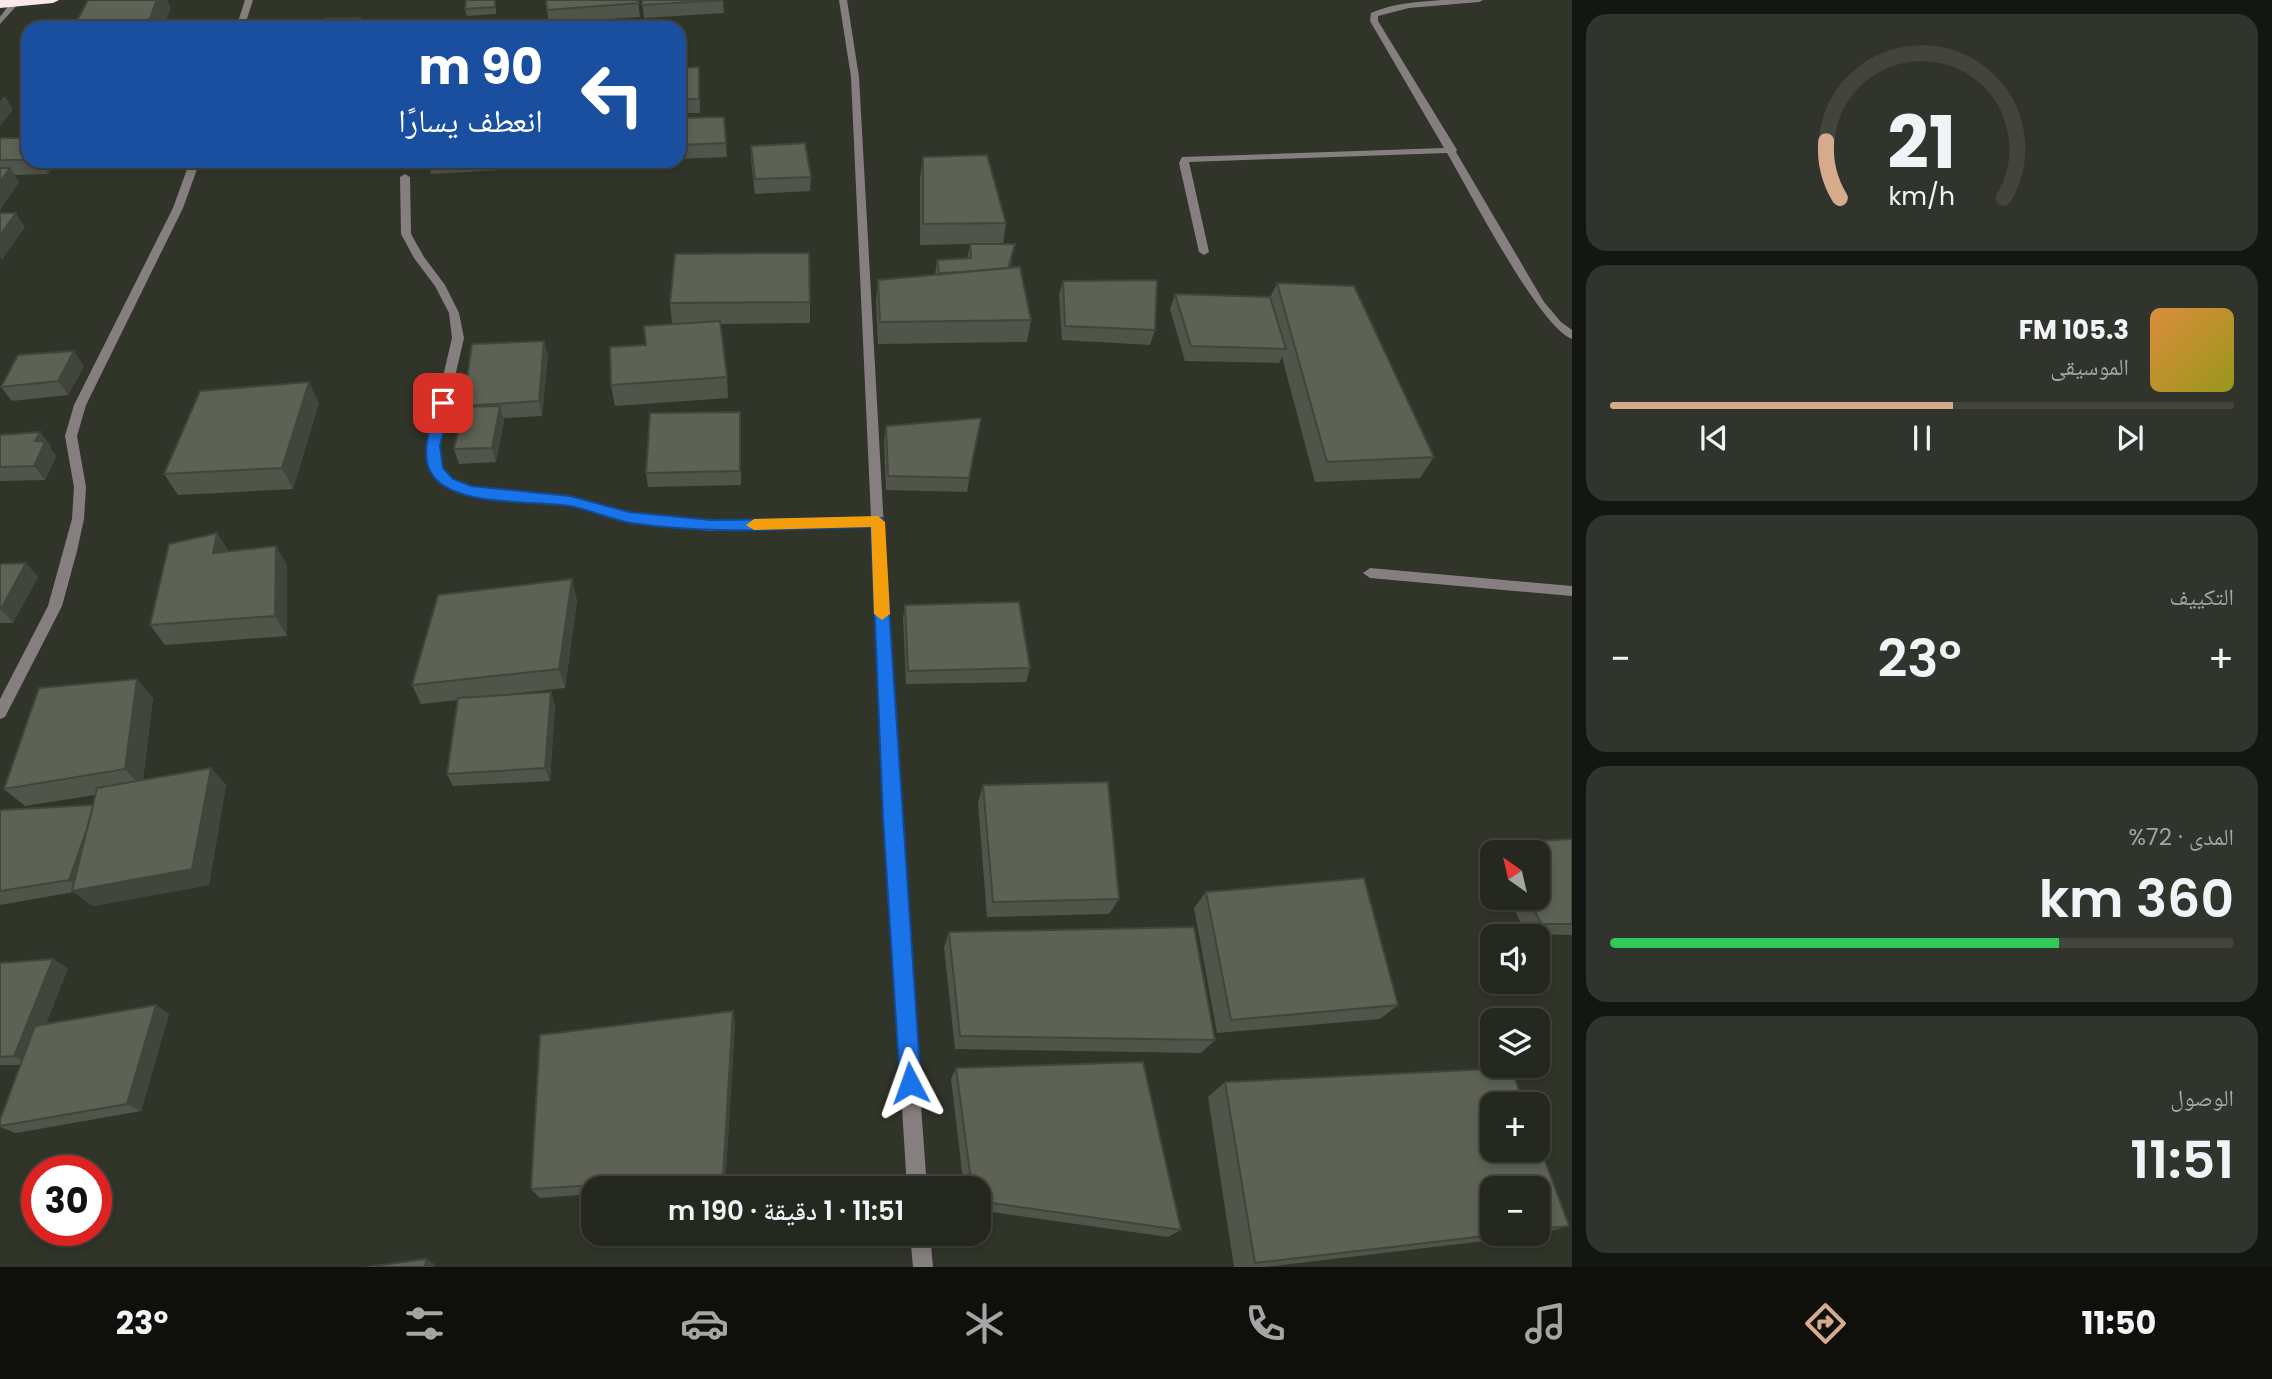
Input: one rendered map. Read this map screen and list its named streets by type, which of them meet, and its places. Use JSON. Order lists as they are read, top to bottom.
{
  "north": "top left",
  "page": {
    "turn": ["90 m", "انعطف يسارًا"],
    "song": ["105.3 FM", "الموسيقى"],
    "tile": [
      "التكييف",
      ["المدى · 72%", "360 km"],
      ["الوصول", "11:51"]
    ],
    "heat": ["−", "23°", "+"],
    "map_buttons": ["+", "−"],
    "limit": "30",
    "trip": "11:51 · 1 دقيقة · 190 m",
    "tabs": ["11:50", "23°"],
    "gauge": ["21", "km/h"]
  }
}
